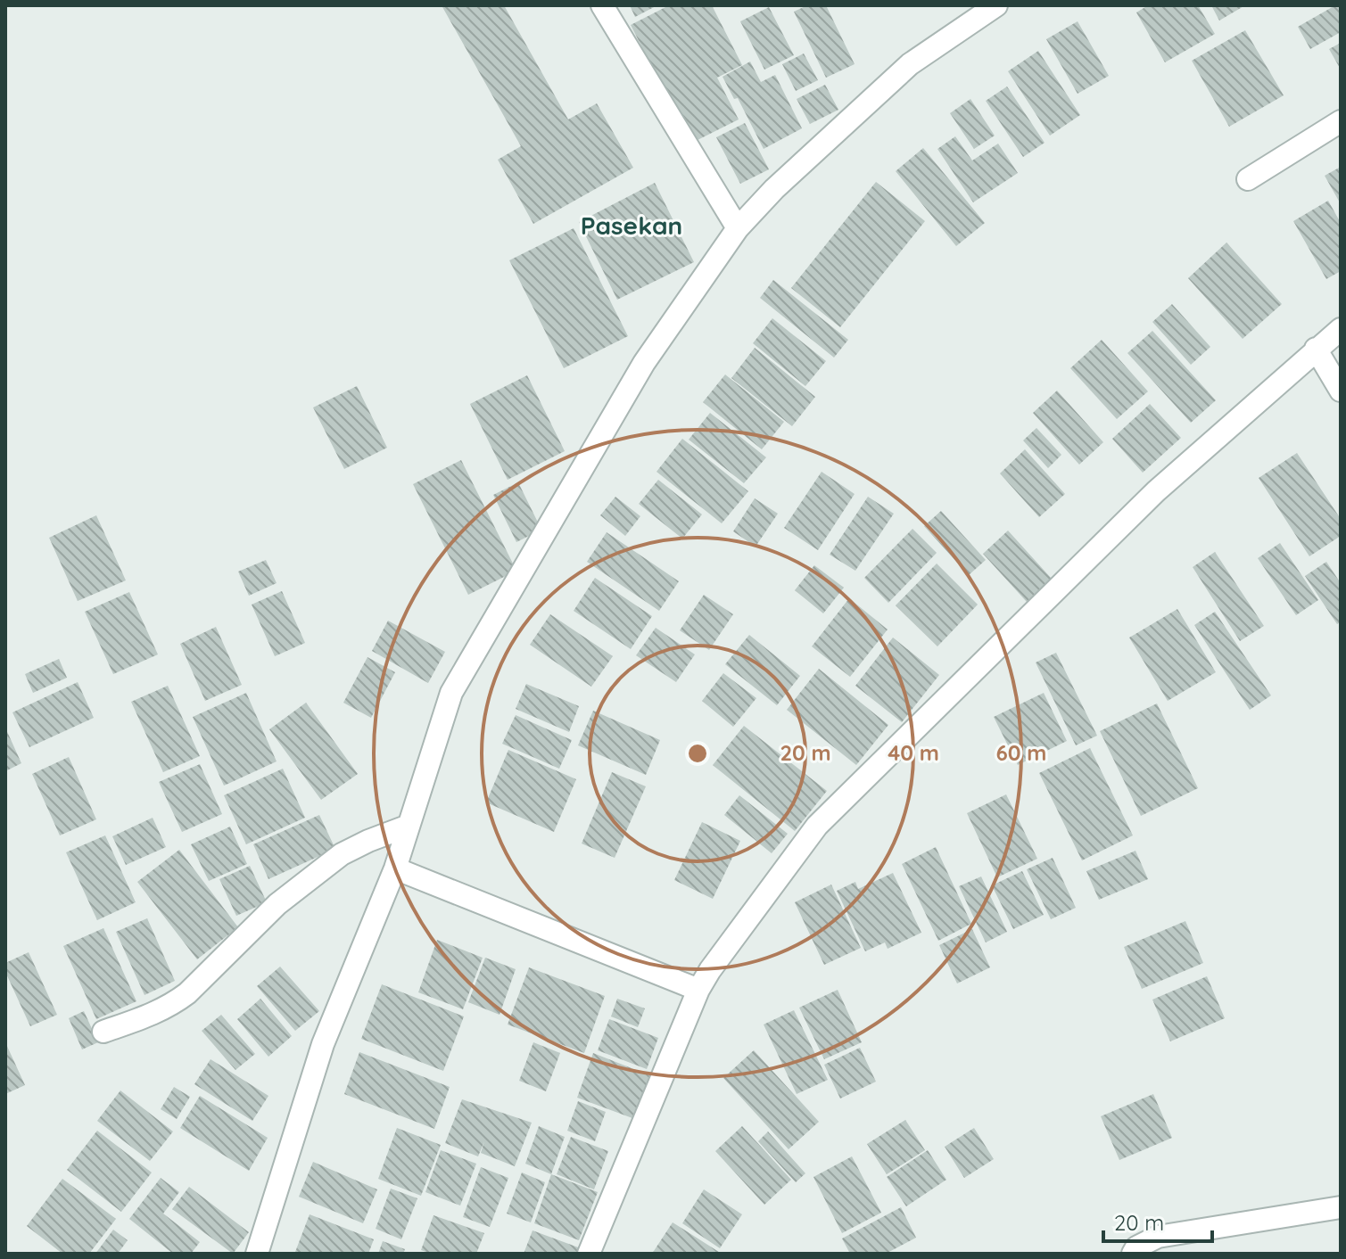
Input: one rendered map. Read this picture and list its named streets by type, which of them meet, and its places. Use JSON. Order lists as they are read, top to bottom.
{
  "districts": ["Pasekan"],
  "scale_bar": "20 m",
  "rings": ["20 m", "40 m", "60 m"]
}
